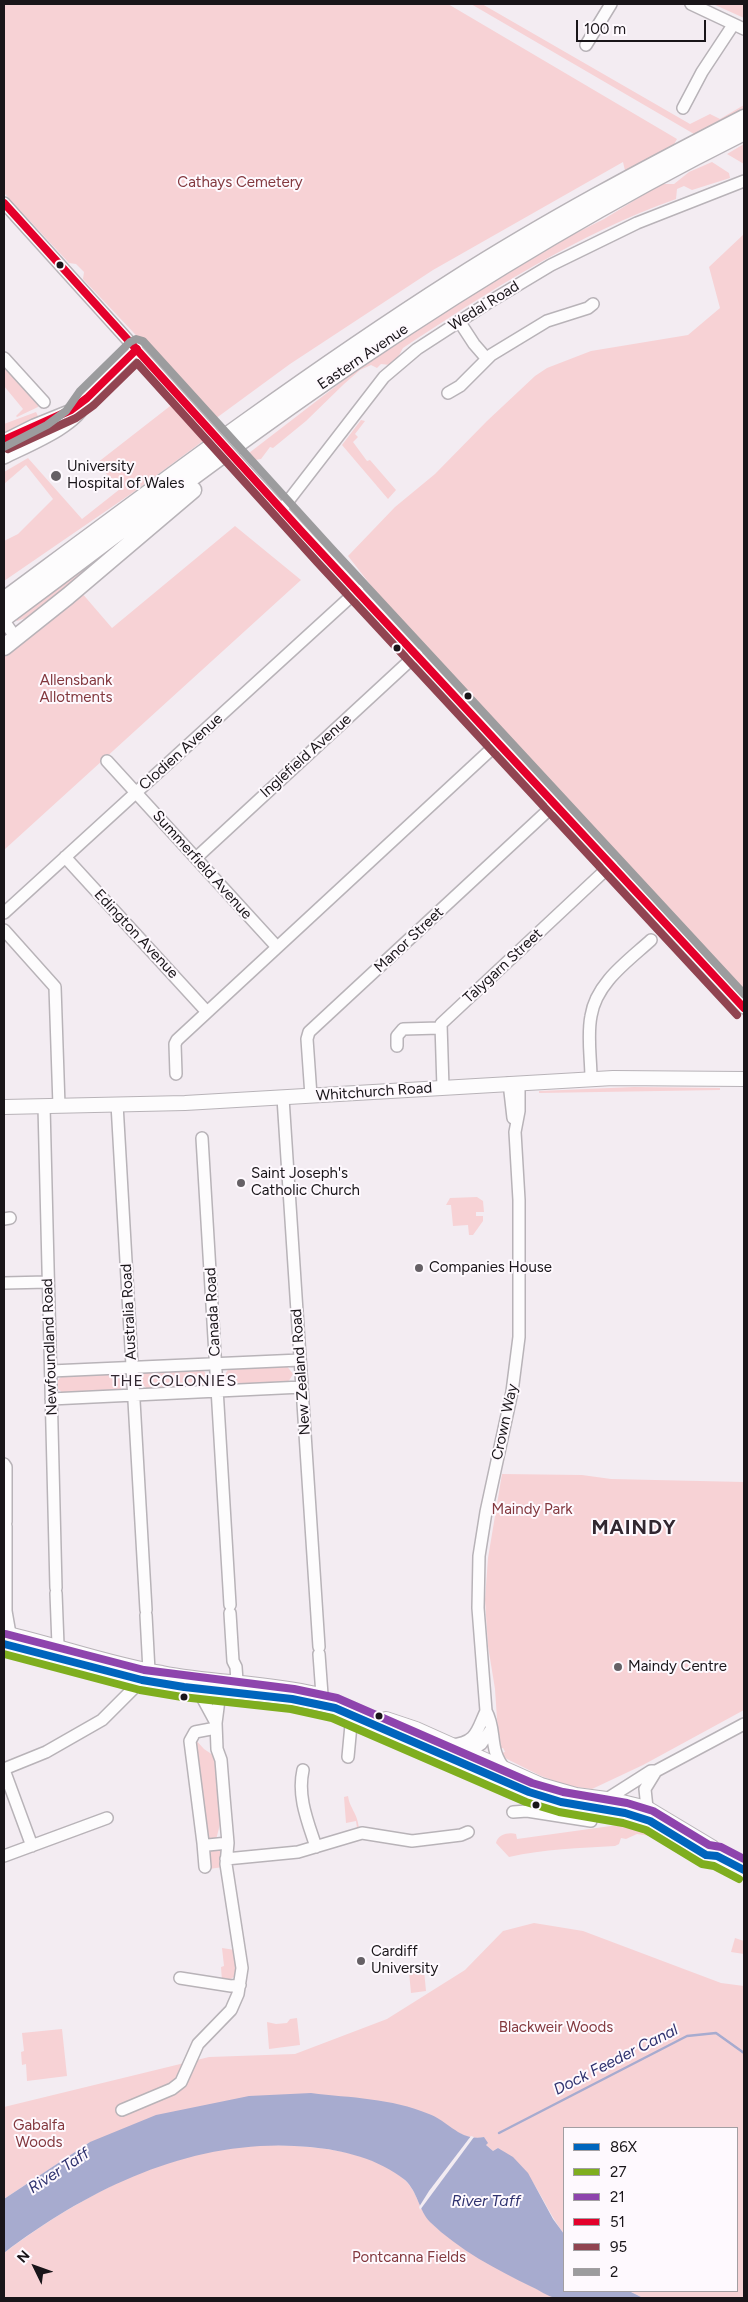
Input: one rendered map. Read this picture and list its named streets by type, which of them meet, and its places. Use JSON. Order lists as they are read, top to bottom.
{
  "streets": {
    "highway": ["Eastern Avenue"],
    "main road": ["Whitchurch Road"],
    "street": [
      "Wedal Road",
      "Clodien Avenue",
      "Inglefield Avenue",
      "Summerfield Avenue",
      "Edington Avenue",
      "Manor Street",
      "Talygarn Street",
      "Australia Road",
      "Canada Road",
      "Newfoundland Road",
      "New Zealand Road",
      "Crown Way"
    ]
  },
  "crossings": [
    ["Clodien Avenue", "Summerfield Avenue"],
    ["Clodien Avenue", "Edington Avenue"],
    ["Inglefield Avenue", "Summerfield Avenue"],
    ["Manor Street", "Whitchurch Road"],
    ["Whitchurch Road", "Australia Road"],
    ["Whitchurch Road", "Newfoundland Road"],
    ["Whitchurch Road", "New Zealand Road"],
    ["Whitchurch Road", "Crown Way"]
  ],
  "districts": ["THE COLONIES", "MAINDY"],
  "water": ["Dock Feeder Canal", "River Taff"],
  "parks": [
    "Cathays Cemetery",
    "Allensbank Allotments",
    "Maindy Park",
    "Blackweir Woods",
    "Gabalfa Woods",
    "Pontcanna Fields"
  ],
  "places": [
    "University Hospital of Wales",
    "Saint Joseph's Catholic Church",
    "Companies House",
    "Maindy Centre",
    "Cardiff University"
  ],
  "lines": [
    "transit line 51",
    "transit line 2",
    "transit line 95",
    "transit line 21",
    "transit line 86X",
    "transit line 27"
  ],
  "legend": [
    "86X",
    "27",
    "21",
    "51",
    "95",
    "2"
  ],
  "scale_bar": "100 m",
  "north": "top left"
}
